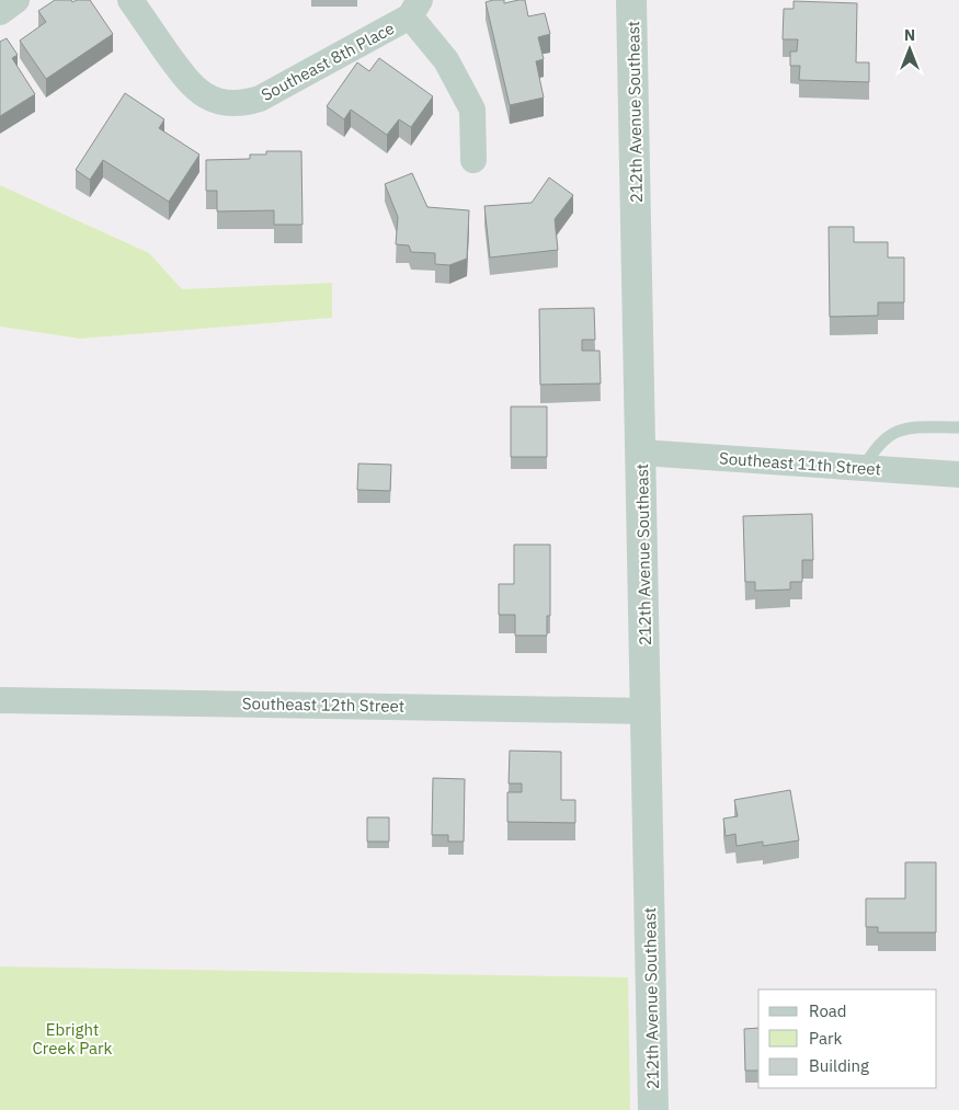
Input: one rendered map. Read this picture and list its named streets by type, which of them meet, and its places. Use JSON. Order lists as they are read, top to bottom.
{
  "streets": {
    "street": [
      "Southeast 8th Place",
      "212th Avenue Southeast",
      "Southeast 11th Street",
      "Southeast 12th Street"
    ]
  },
  "crossings": [
    ["212th Avenue Southeast", "Southeast 11th Street"],
    ["212th Avenue Southeast", "Southeast 12th Street"]
  ],
  "parks": ["Ebright Creek Park"],
  "legend": ["Road", "Park", "Building"],
  "north": "top"
}
